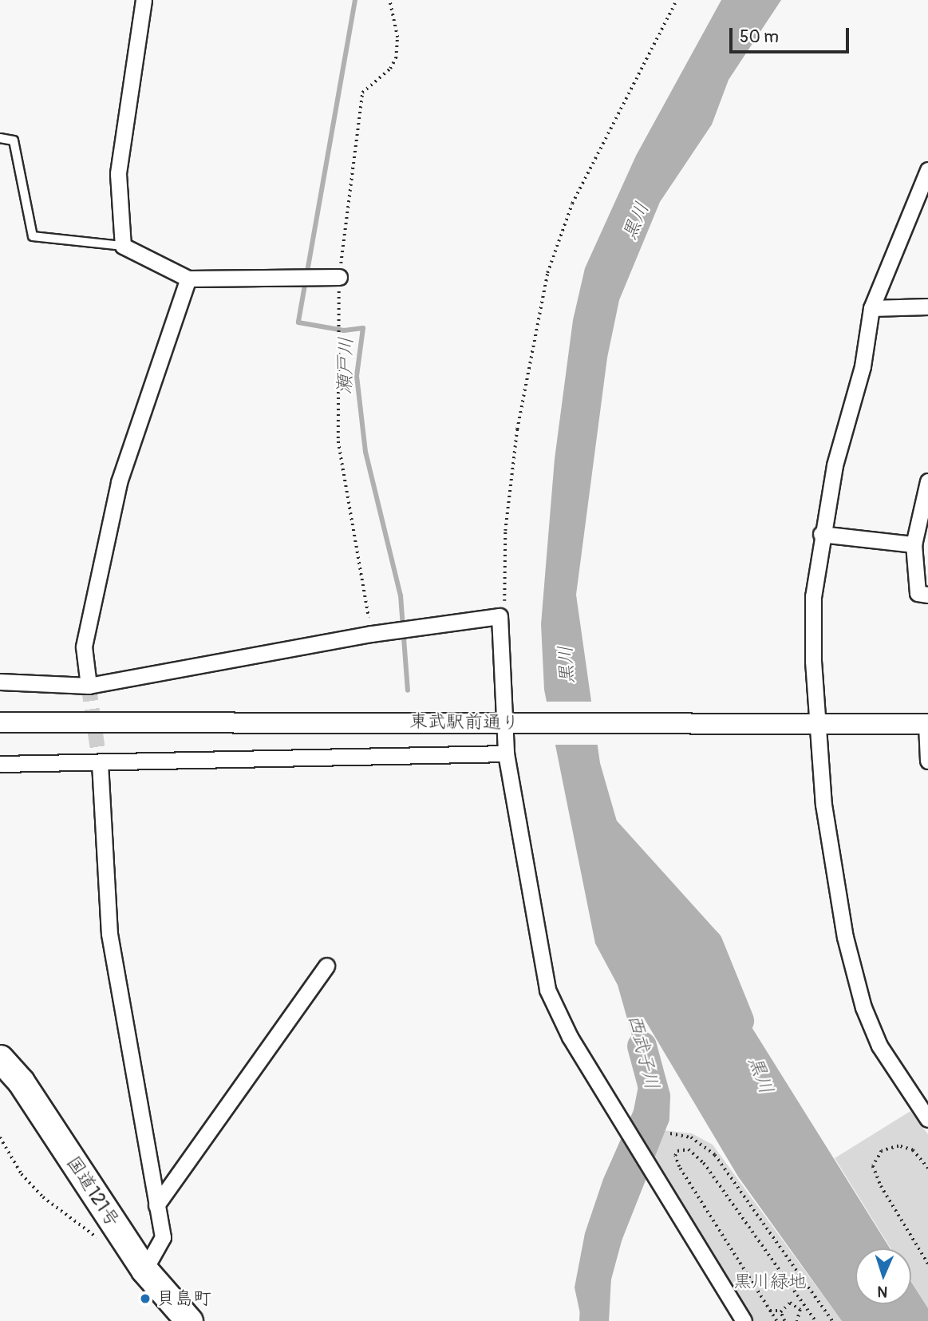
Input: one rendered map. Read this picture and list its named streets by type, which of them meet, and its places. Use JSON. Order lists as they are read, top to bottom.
{
  "streets": {
    "highway": ["国道121号"],
    "street": ["東武駅前通り"]
  },
  "water": ["黒川", "瀬戸川", "西武子川"],
  "parks": ["黒川緑地"],
  "places": ["貝島町"],
  "scale_bar": "50 m",
  "north": "bottom"
}
